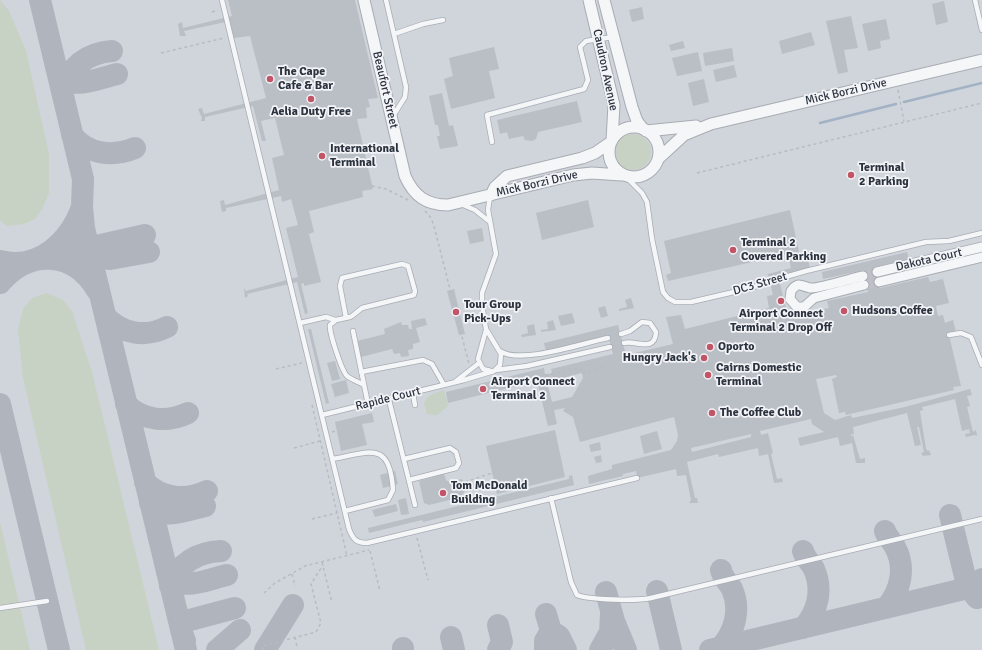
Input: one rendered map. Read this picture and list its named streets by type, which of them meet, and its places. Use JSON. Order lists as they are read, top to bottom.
{
  "streets": {
    "street": [
      "Caudron Avenue",
      "Beaufort Street",
      "Mick Borzi Drive",
      "Dakota Court"
    ],
    "lane": ["DC3 Street", "Rapide Court"]
  },
  "crossings": [
    ["Caudron Avenue", "Mick Borzi Drive"],
    ["Caudron Avenue", "DC3 Street"],
    ["Beaufort Street", "Mick Borzi Drive"],
    ["Mick Borzi Drive", "DC3 Street"]
  ],
  "places": [
    "The Cape Cafe & Bar",
    "Aelia Duty Free",
    "International Terminal",
    "Terminal 2 Parking",
    "Terminal 2 Covered Parking",
    "Airport Connect Terminal 2 Drop Off",
    "Hudsons Coffee",
    "Tour Group Pick-Ups",
    "Oporto",
    "Hungry Jack's",
    "Cairns Domestic Terminal",
    "Airport Connect Terminal 2",
    "The Coffee Club",
    "Tom McDonald Building"
  ]
}
